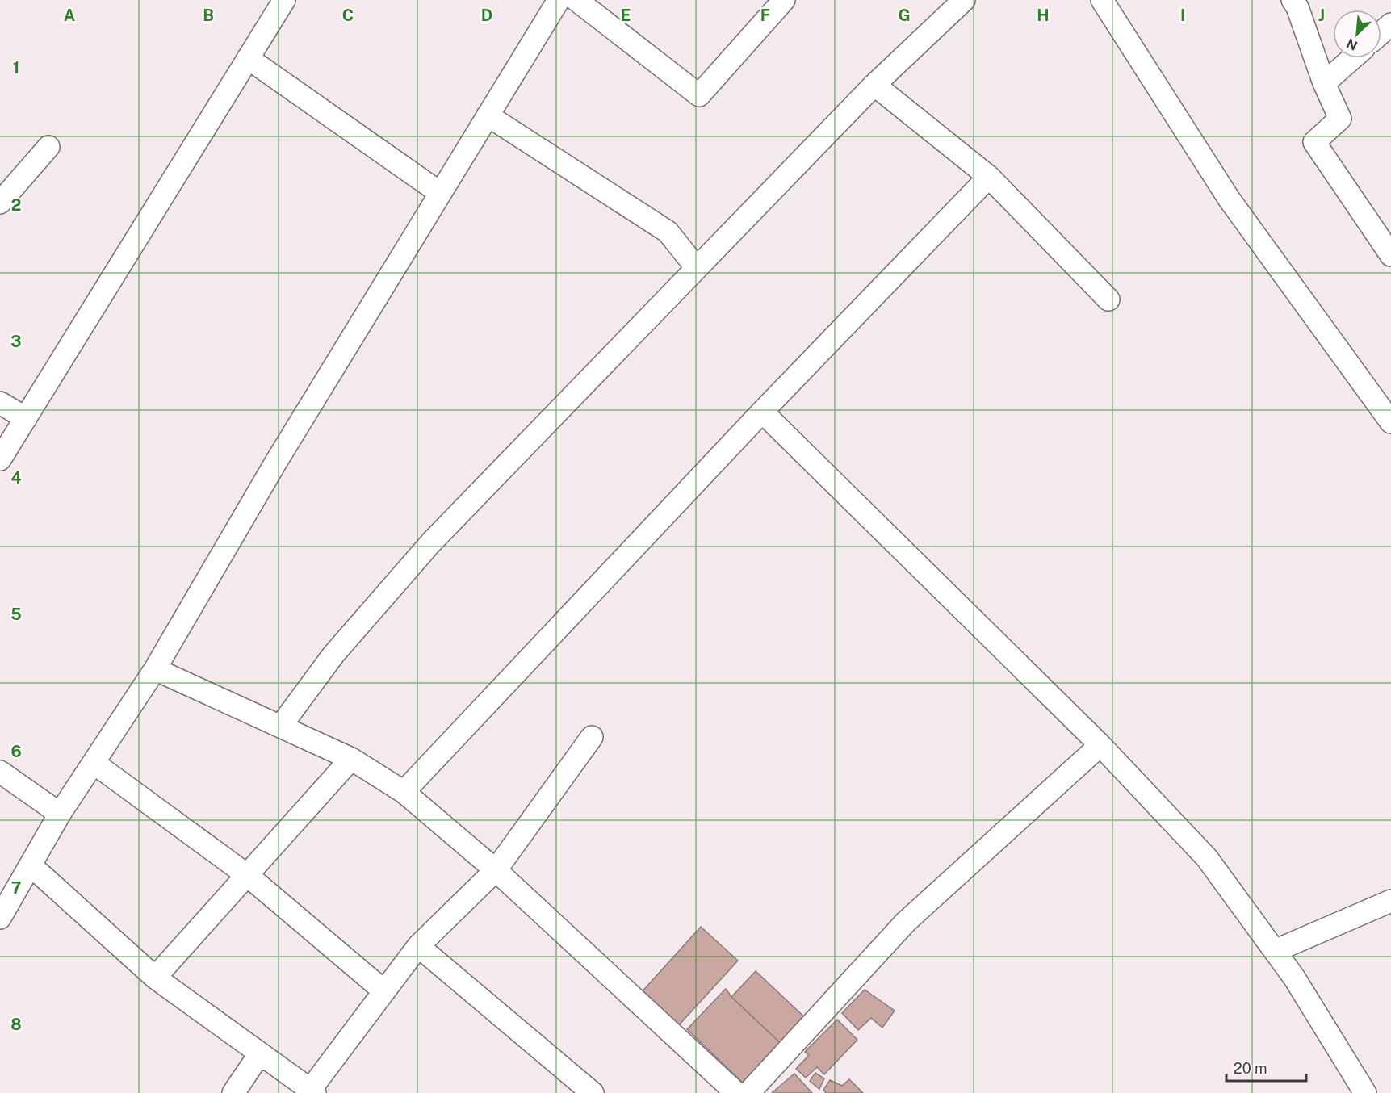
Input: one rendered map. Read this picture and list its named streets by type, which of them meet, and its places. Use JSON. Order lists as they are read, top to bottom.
{
  "scale_bar": "20 m",
  "north": "bottom left",
  "grid": {
    "columns": [
      "A",
      "B",
      "C",
      "D",
      "E",
      "F",
      "G",
      "H",
      "I",
      "J"
    ],
    "rows": [
      "1",
      "2",
      "3",
      "4",
      "5",
      "6",
      "7",
      "8"
    ]
  }
}
